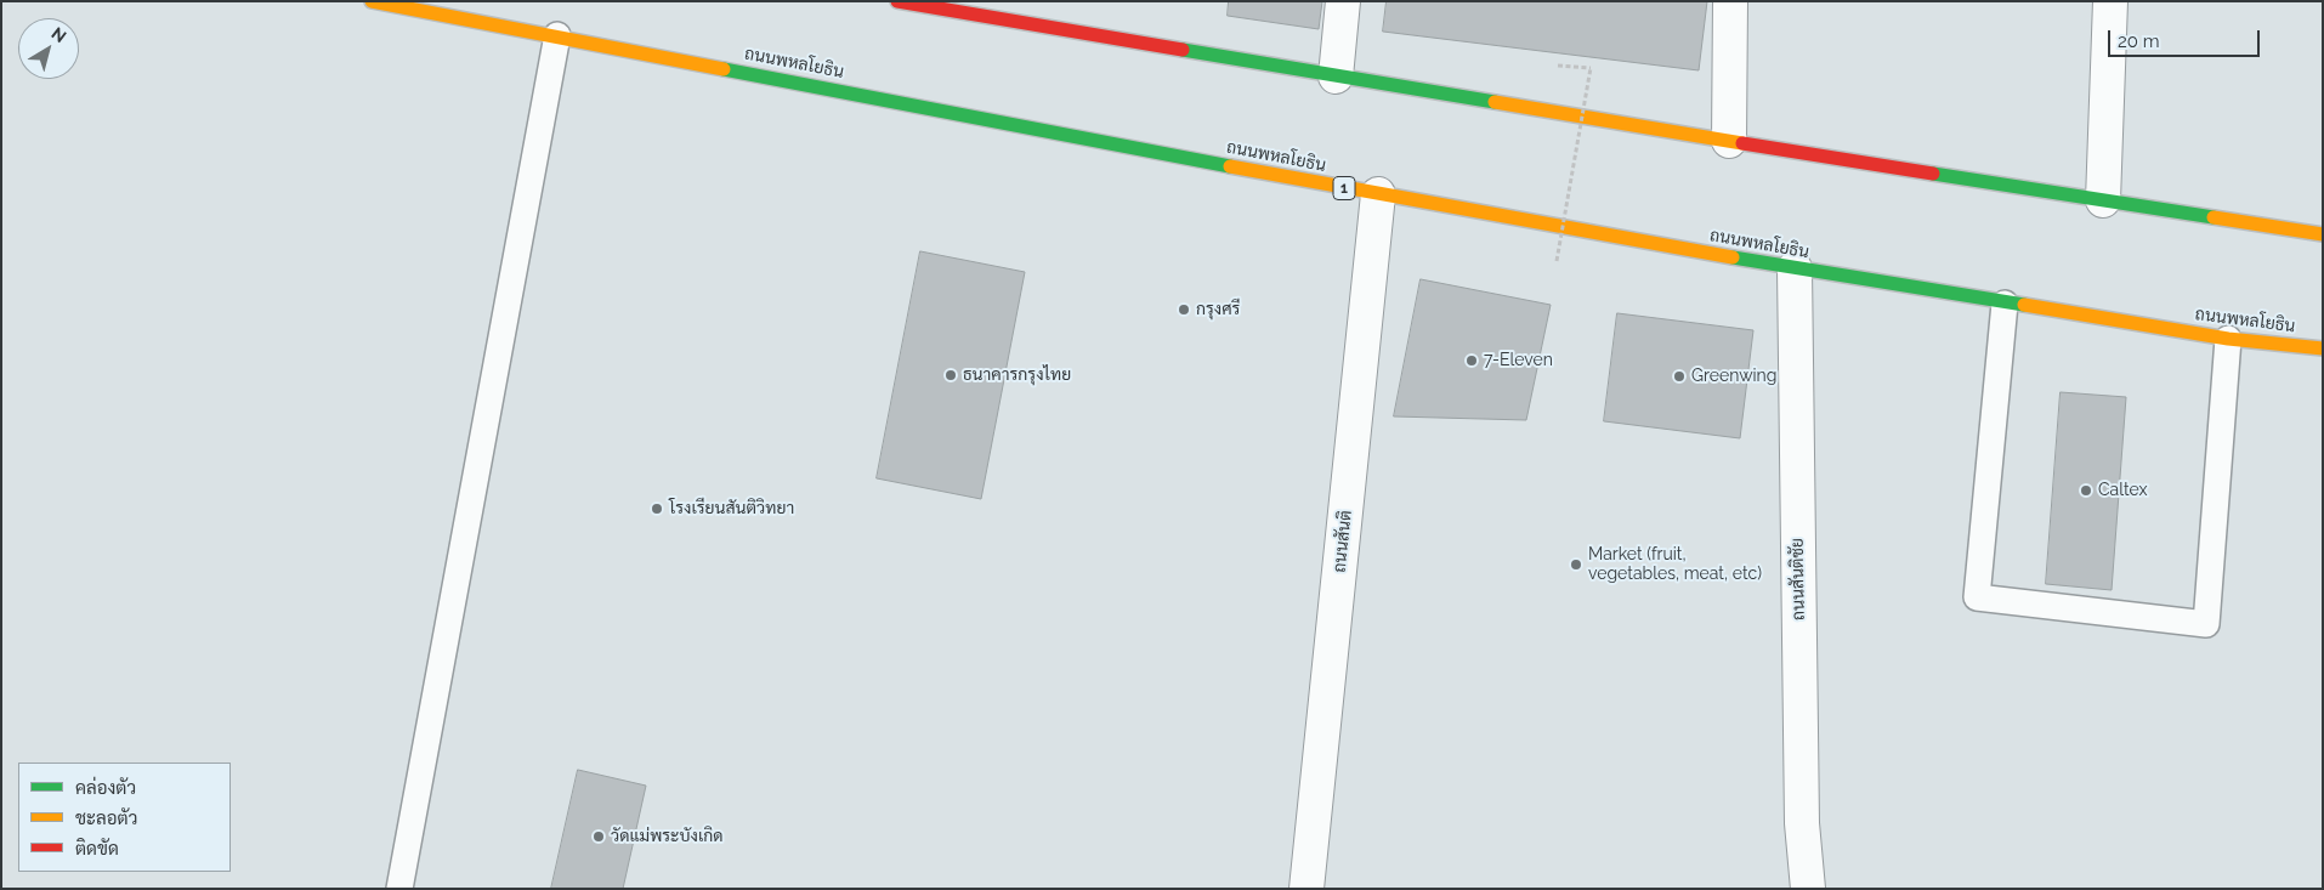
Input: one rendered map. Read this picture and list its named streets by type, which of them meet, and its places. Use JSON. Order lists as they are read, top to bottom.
{
  "streets": {
    "main road": ["ถนนพหลโยธิน", "1"],
    "street": ["ถนนสันติ", "ถนนสันติชัย"]
  },
  "crossings": [
    ["ถนนพหลโยธิน", "ถนนสันติ"],
    ["ถนนพหลโยธิน", "ถนนสันติชัย"]
  ],
  "places": [
    "กรุงศรี",
    "7-Eleven",
    "ธนาคารกรุงไทย",
    "Greenwing",
    "Caltex",
    "โรงเรียนสันติวิทยา",
    "Market (fruit, vegetables, meat, etc)",
    "วัดแม่พระบังเกิด"
  ],
  "legend": ["คล่องตัว", "ชะลอตัว", "ติดขัด"],
  "scale_bar": "20 m",
  "north": "top right"
}
